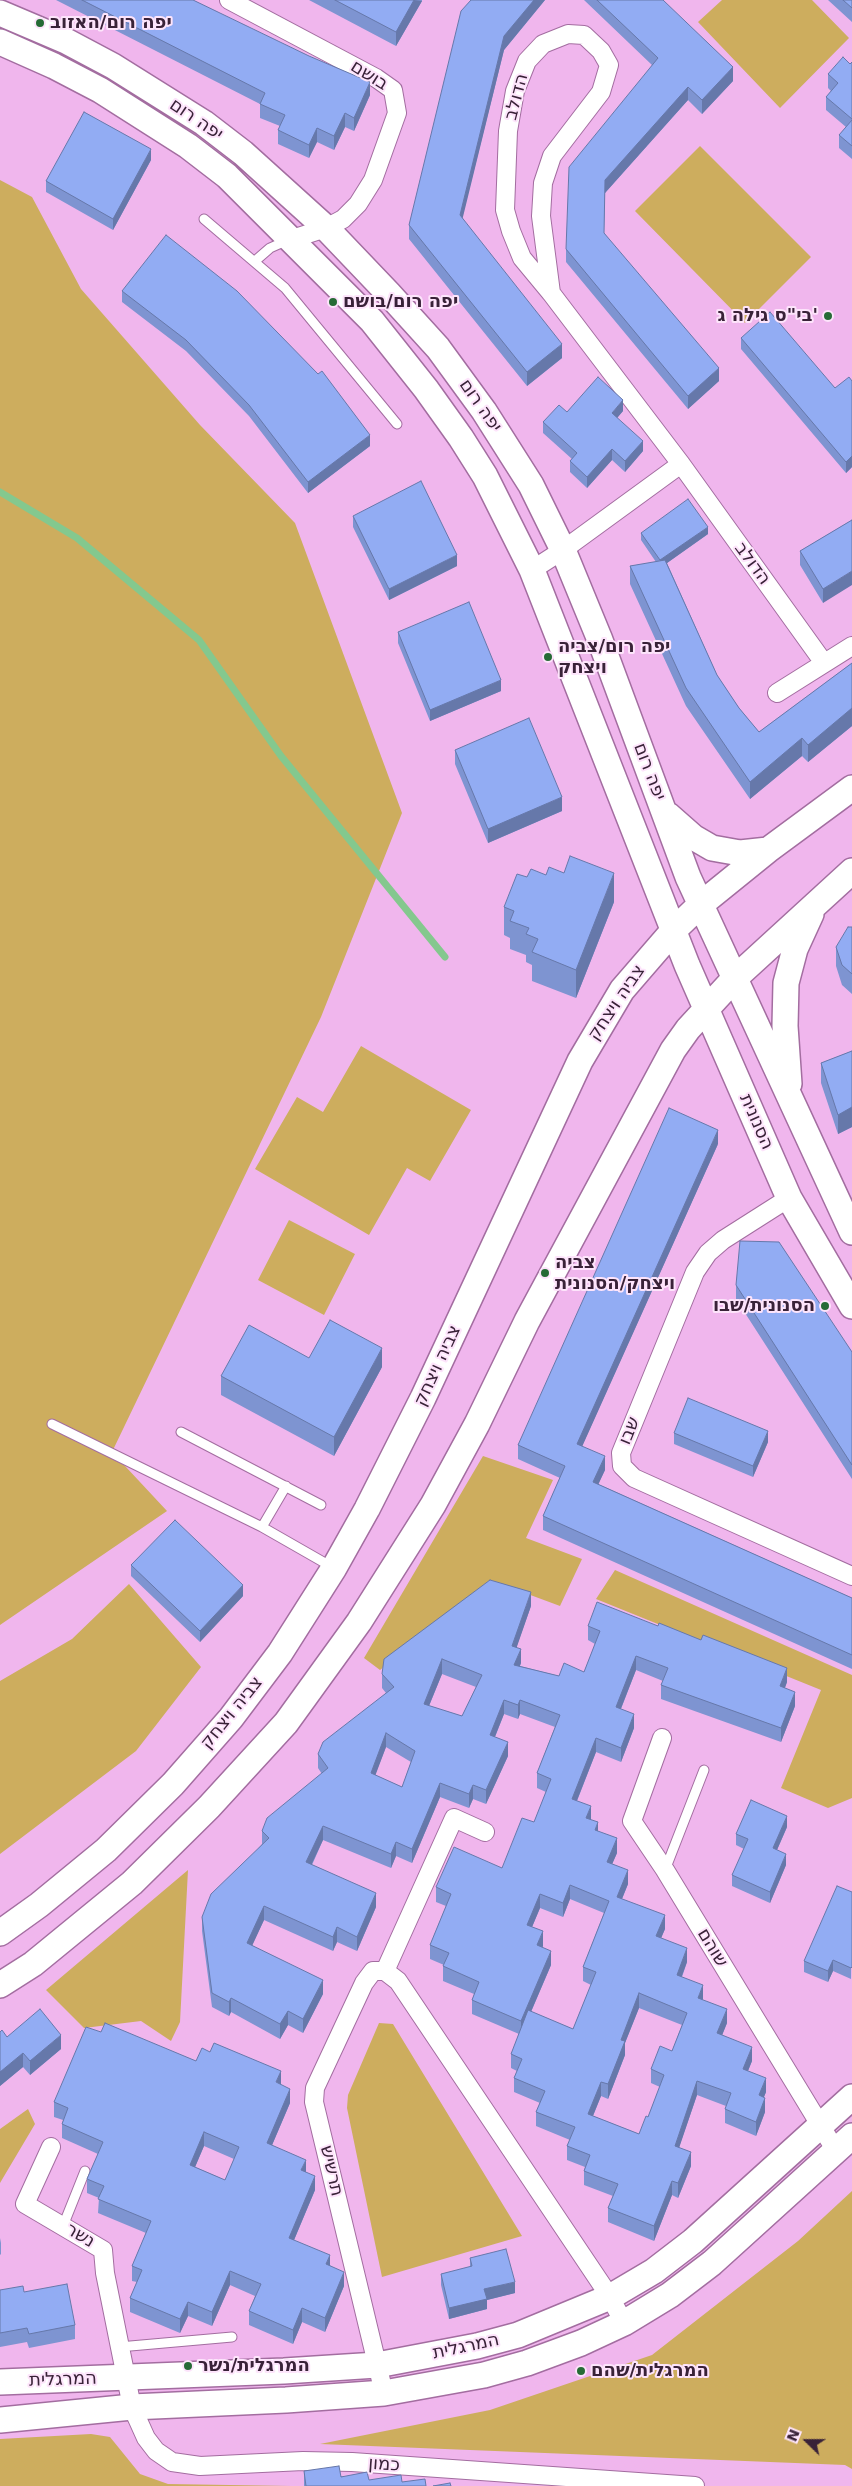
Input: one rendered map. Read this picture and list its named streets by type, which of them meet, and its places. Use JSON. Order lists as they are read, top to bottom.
{
  "streets": {
    "street": [
      "בושם",
      "הדולב",
      "יפה רום",
      "צביה ויצחק",
      "הסנונית",
      "שבו",
      "שוהם",
      "תרשיש",
      "נשר",
      "המרגלית",
      "כמון"
    ]
  },
  "crossings": [
    ["בושם", "יפה רום"],
    ["יפה רום", "צביה ויצחק"],
    ["יפה רום", "הסנונית"],
    ["צביה ויצחק", "הסנונית"],
    ["הסנונית", "שבו"],
    ["שוהם", "המרגלית"],
    ["תרשיש", "המרגלית"],
    ["נשר", "המרגלית"],
    ["נשר", "כמון"],
    ["המרגלית", "כמון"]
  ],
  "places": [
    "יפה רום/האזוב",
    "יפה רום/בושם",
    "בי\"ס גילה ג'",
    "יפה רום/צביה ויצחק",
    "צביה ויצחק/הסנונית",
    "הסנונית/שבו",
    "המרגלית/נשר",
    "המרגלית/שהם"
  ],
  "north": "left"
}
